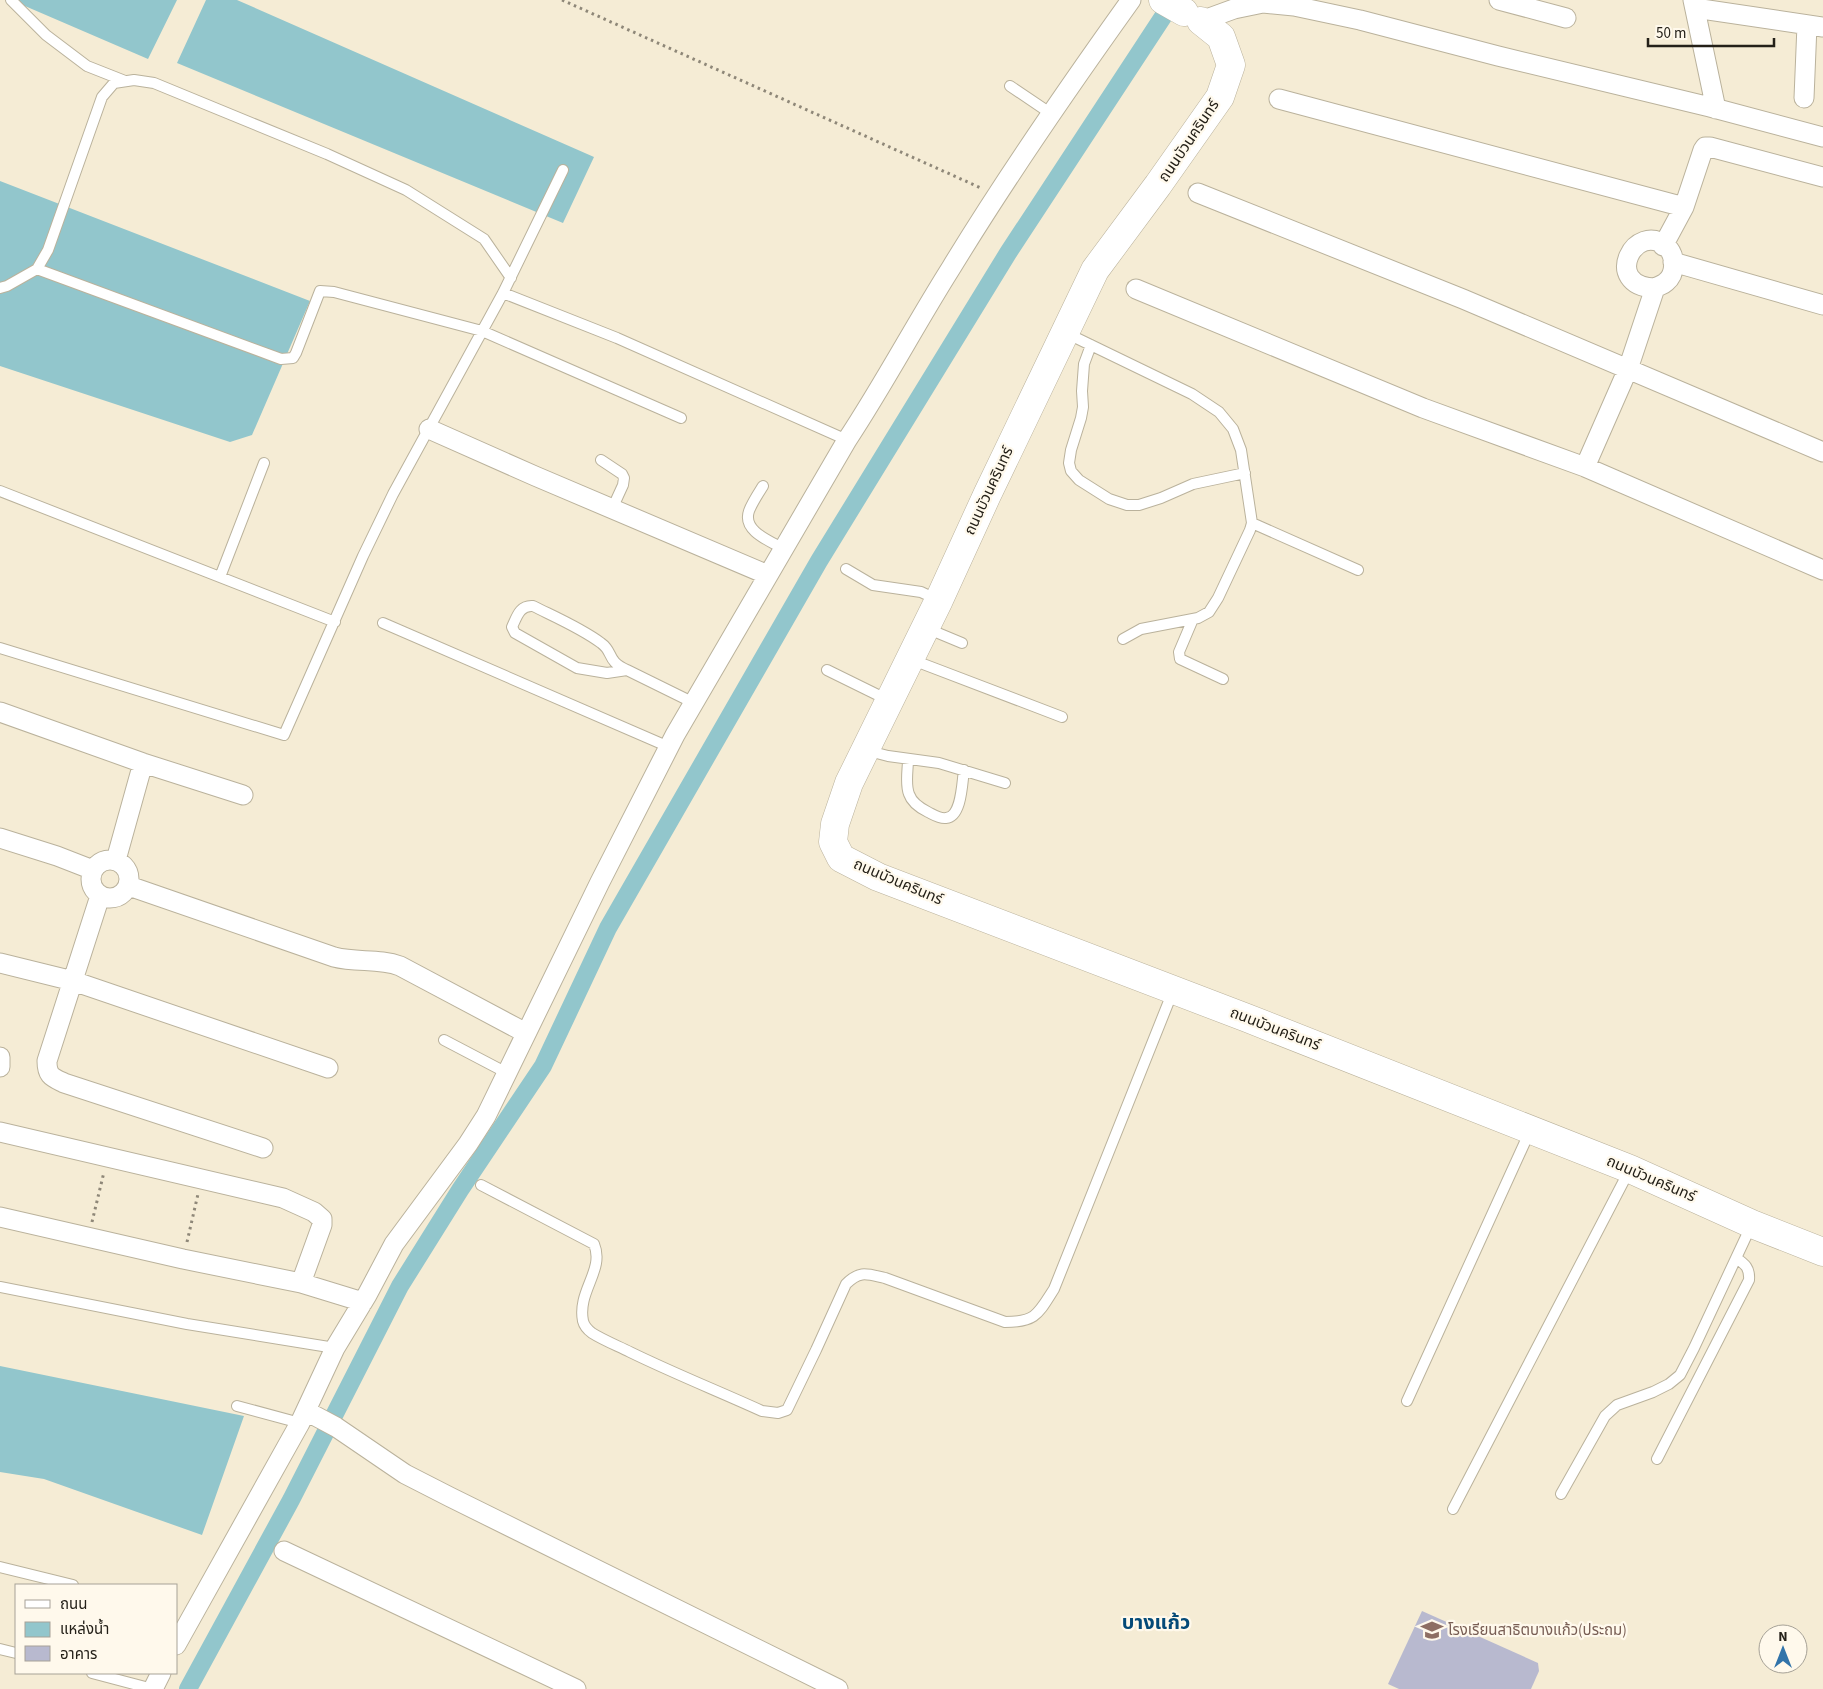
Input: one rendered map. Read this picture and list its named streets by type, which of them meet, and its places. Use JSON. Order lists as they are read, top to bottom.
{
  "streets": {
    "street": ["ถนนบัวนครินทร์"]
  },
  "districts": ["บางแก้ว"],
  "places": {
    "school or university": ["โรงเรียนสาธิตบางแก้ว(ประถม)"]
  },
  "legend": ["ถนน", "แหล่งน้ำ", "อาคาร"],
  "scale_bar": "50 m",
  "north": "top"
}
